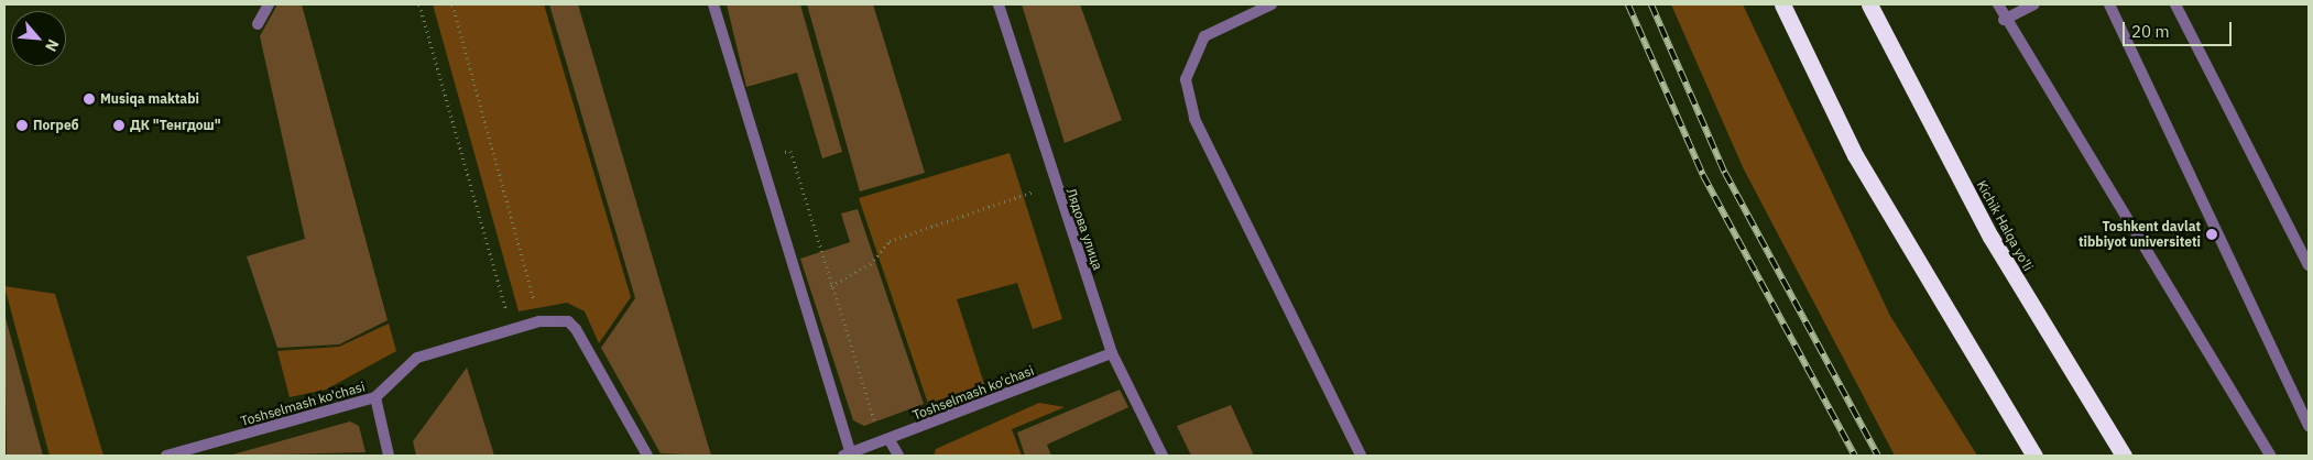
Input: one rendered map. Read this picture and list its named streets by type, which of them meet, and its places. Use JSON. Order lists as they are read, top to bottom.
{
  "streets": {
    "highway": ["Kichik Halqa yo'li"],
    "street": ["Лядова улица", "Toshselmash ko'chasi"]
  },
  "crossings": [
    ["Лядова улица", "Toshselmash ko'chasi"]
  ],
  "places": [
    "Musiqa maktabi",
    "Погреб",
    "ДК \"Тенгдош\"",
    "Toshkent davlat tibbiyot universiteti"
  ],
  "scale_bar": "20 m",
  "north": "bottom right"
}
